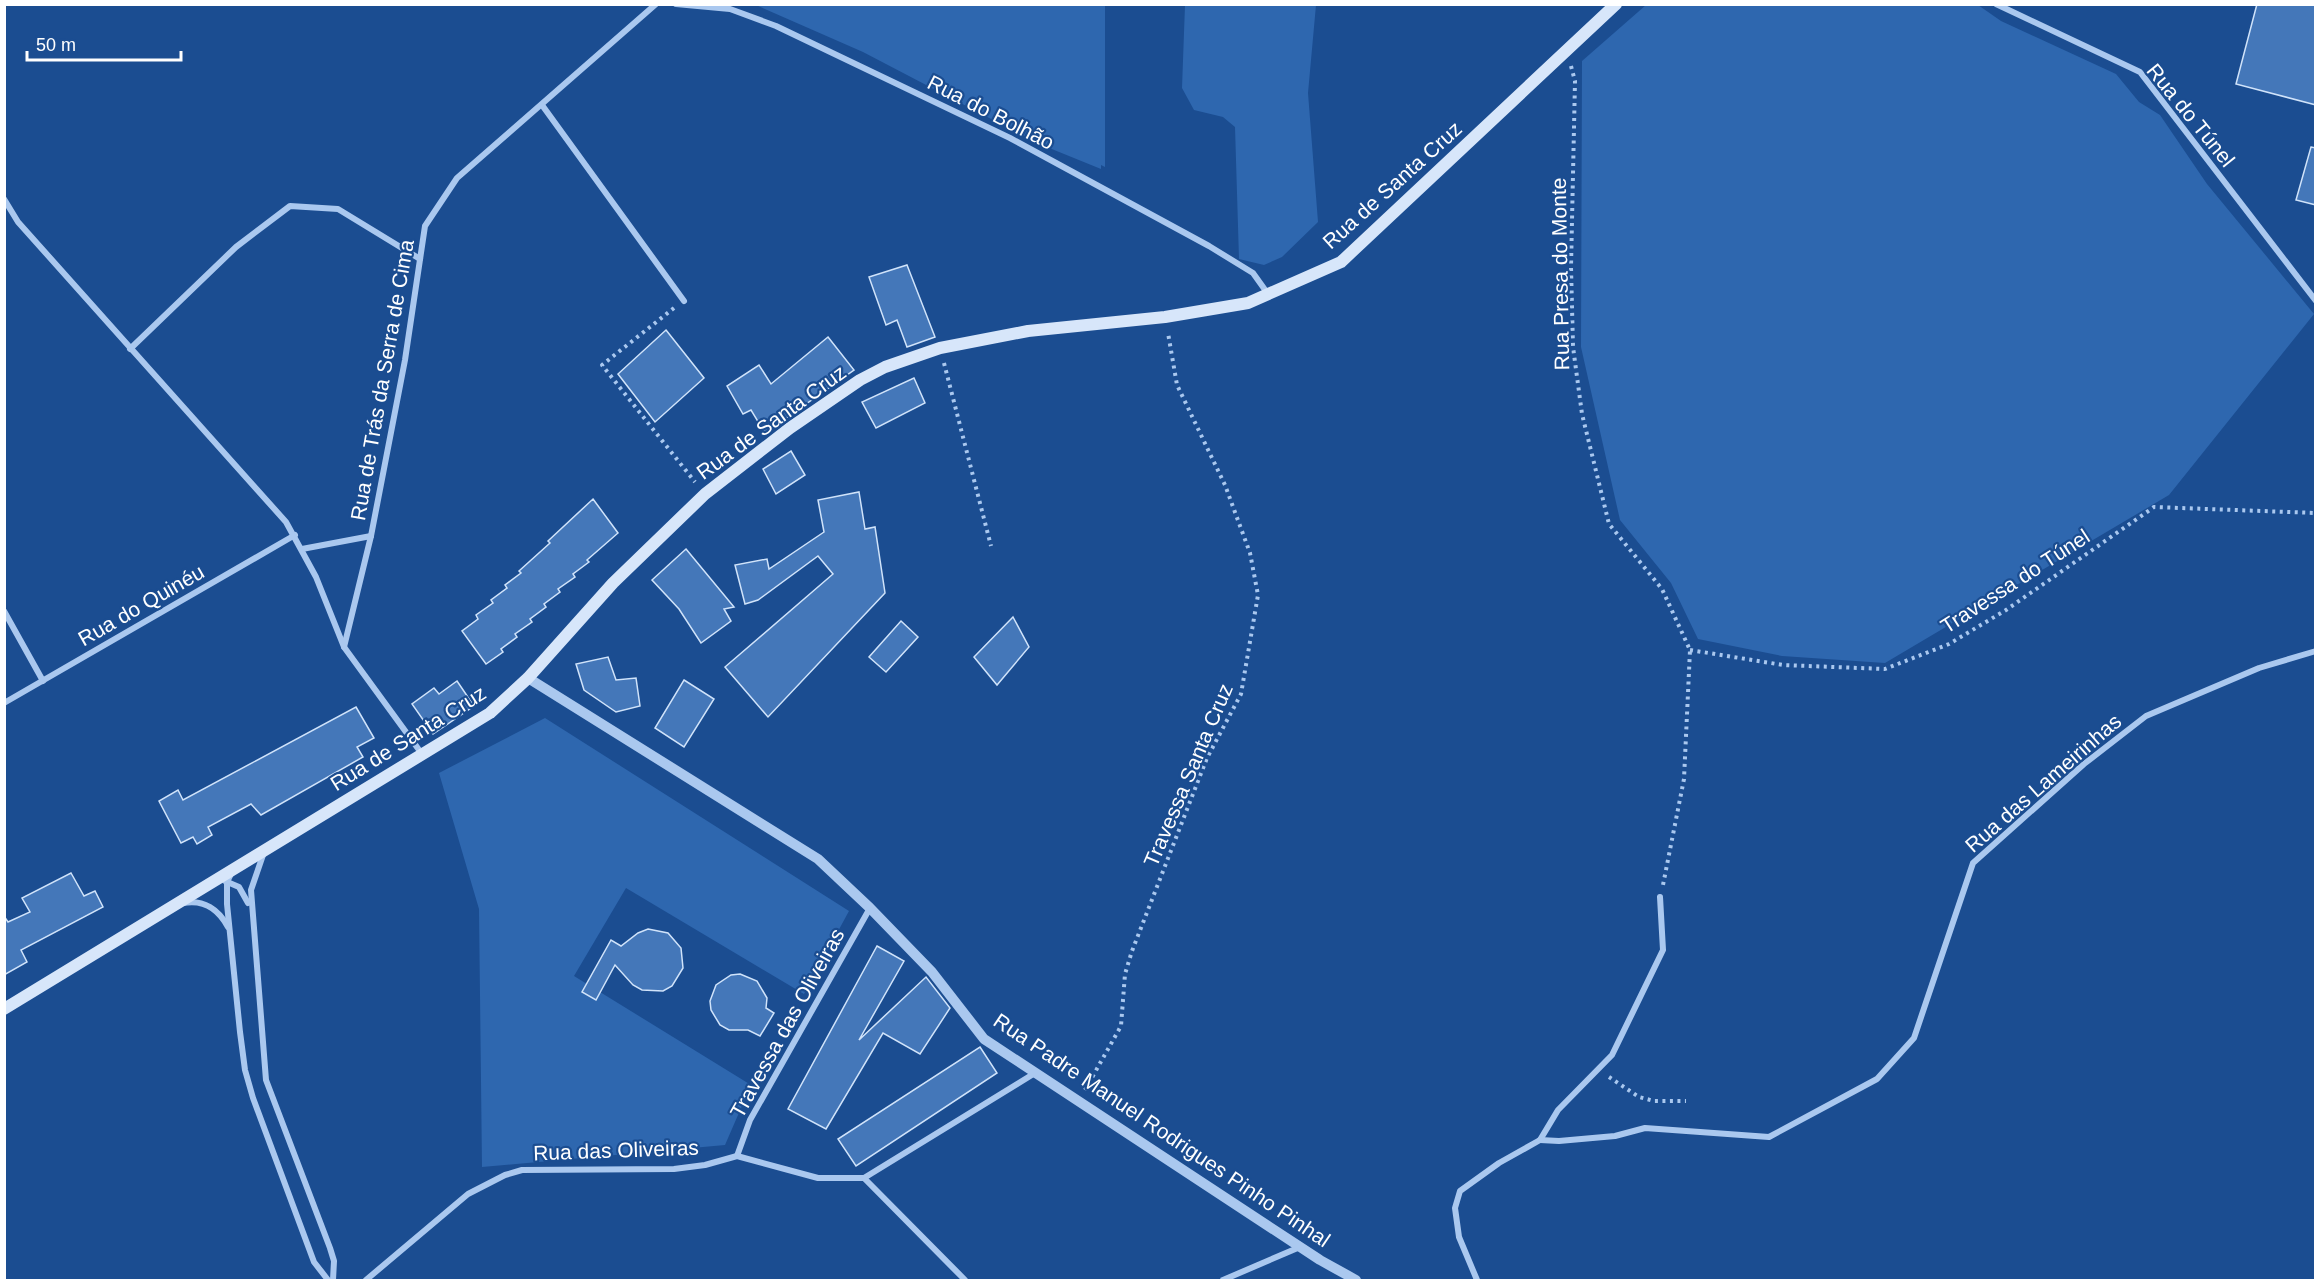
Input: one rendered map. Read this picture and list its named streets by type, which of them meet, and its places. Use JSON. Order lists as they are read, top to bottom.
{
  "streets": {
    "main road": ["Rua de Santa Cruz"],
    "street": [
      "Rua do Bolhão",
      "Rua do Túnel",
      "Rua de Trás da Serra de Cima",
      "Rua do Quinéu",
      "Rua das Lameirinhas",
      "Travessa das Oliveiras",
      "Rua Padre Manuel Rodrigues Pinho Pinhal",
      "Rua das Oliveiras"
    ],
    "path": ["Rua Presa do Monte", "Travessa do Túnel", "Travessa Santa Cruz"]
  },
  "crossings": [
    ["Rua do Bolhão", "Rua de Santa Cruz"],
    ["Rua de Santa Cruz", "Rua Presa do Monte"],
    ["Rua de Santa Cruz", "Travessa Santa Cruz"],
    ["Rua de Santa Cruz", "Rua Padre Manuel Rodrigues Pinho Pinhal"],
    ["Rua Presa do Monte", "Travessa do Túnel"],
    ["Travessa Santa Cruz", "Rua Padre Manuel Rodrigues Pinho Pinhal"],
    ["Travessa das Oliveiras", "Rua Padre Manuel Rodrigues Pinho Pinhal"],
    ["Travessa das Oliveiras", "Rua das Oliveiras"]
  ],
  "scale_bar": "50 m"
}
